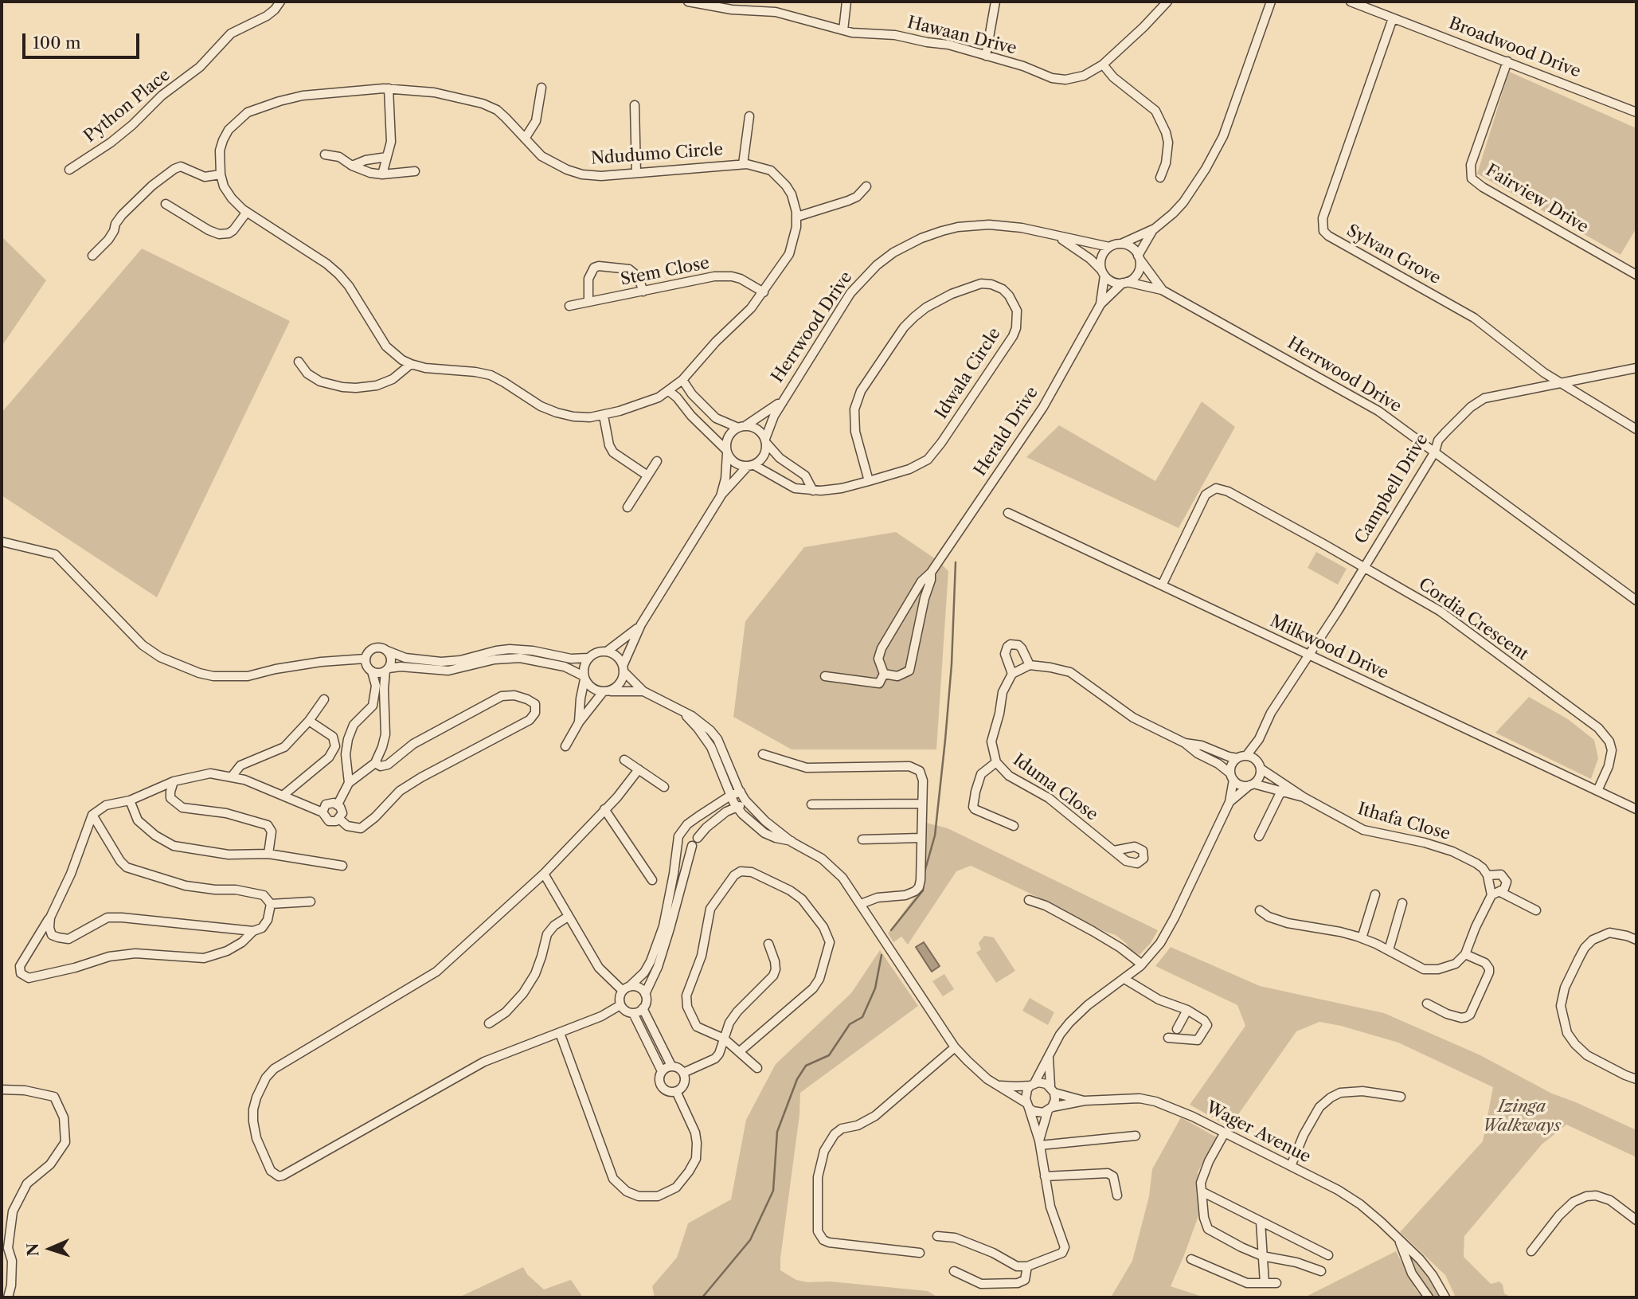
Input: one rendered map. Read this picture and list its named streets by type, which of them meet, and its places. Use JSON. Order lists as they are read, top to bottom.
{
  "streets": {
    "street": [
      "Hawaan Drive",
      "Broadwood Drive",
      "Python Place",
      "Ndudumo Circle",
      "Fairview Drive",
      "Sylvan Grove",
      "Stem Close",
      "Herrwood Drive",
      "Idwala Circle",
      "Herald Drive",
      "Campbell Drive",
      "Cordia Crescent",
      "Milkwood Drive",
      "Iduma Close",
      "Ithafa Close",
      "Wager Avenue"
    ]
  },
  "crossings": [
    ["Broadwood Drive", "Fairview Drive"],
    ["Broadwood Drive", "Sylvan Grove"],
    ["Ndudumo Circle", "Stem Close"],
    ["Sylvan Grove", "Campbell Drive"],
    ["Herrwood Drive", "Idwala Circle"],
    ["Herrwood Drive", "Herald Drive"],
    ["Herrwood Drive", "Campbell Drive"],
    ["Campbell Drive", "Cordia Crescent"],
    ["Campbell Drive", "Milkwood Drive"],
    ["Cordia Crescent", "Milkwood Drive"]
  ],
  "parks": ["Izinga Walkways"],
  "scale_bar": "100 m",
  "north": "left"
}
